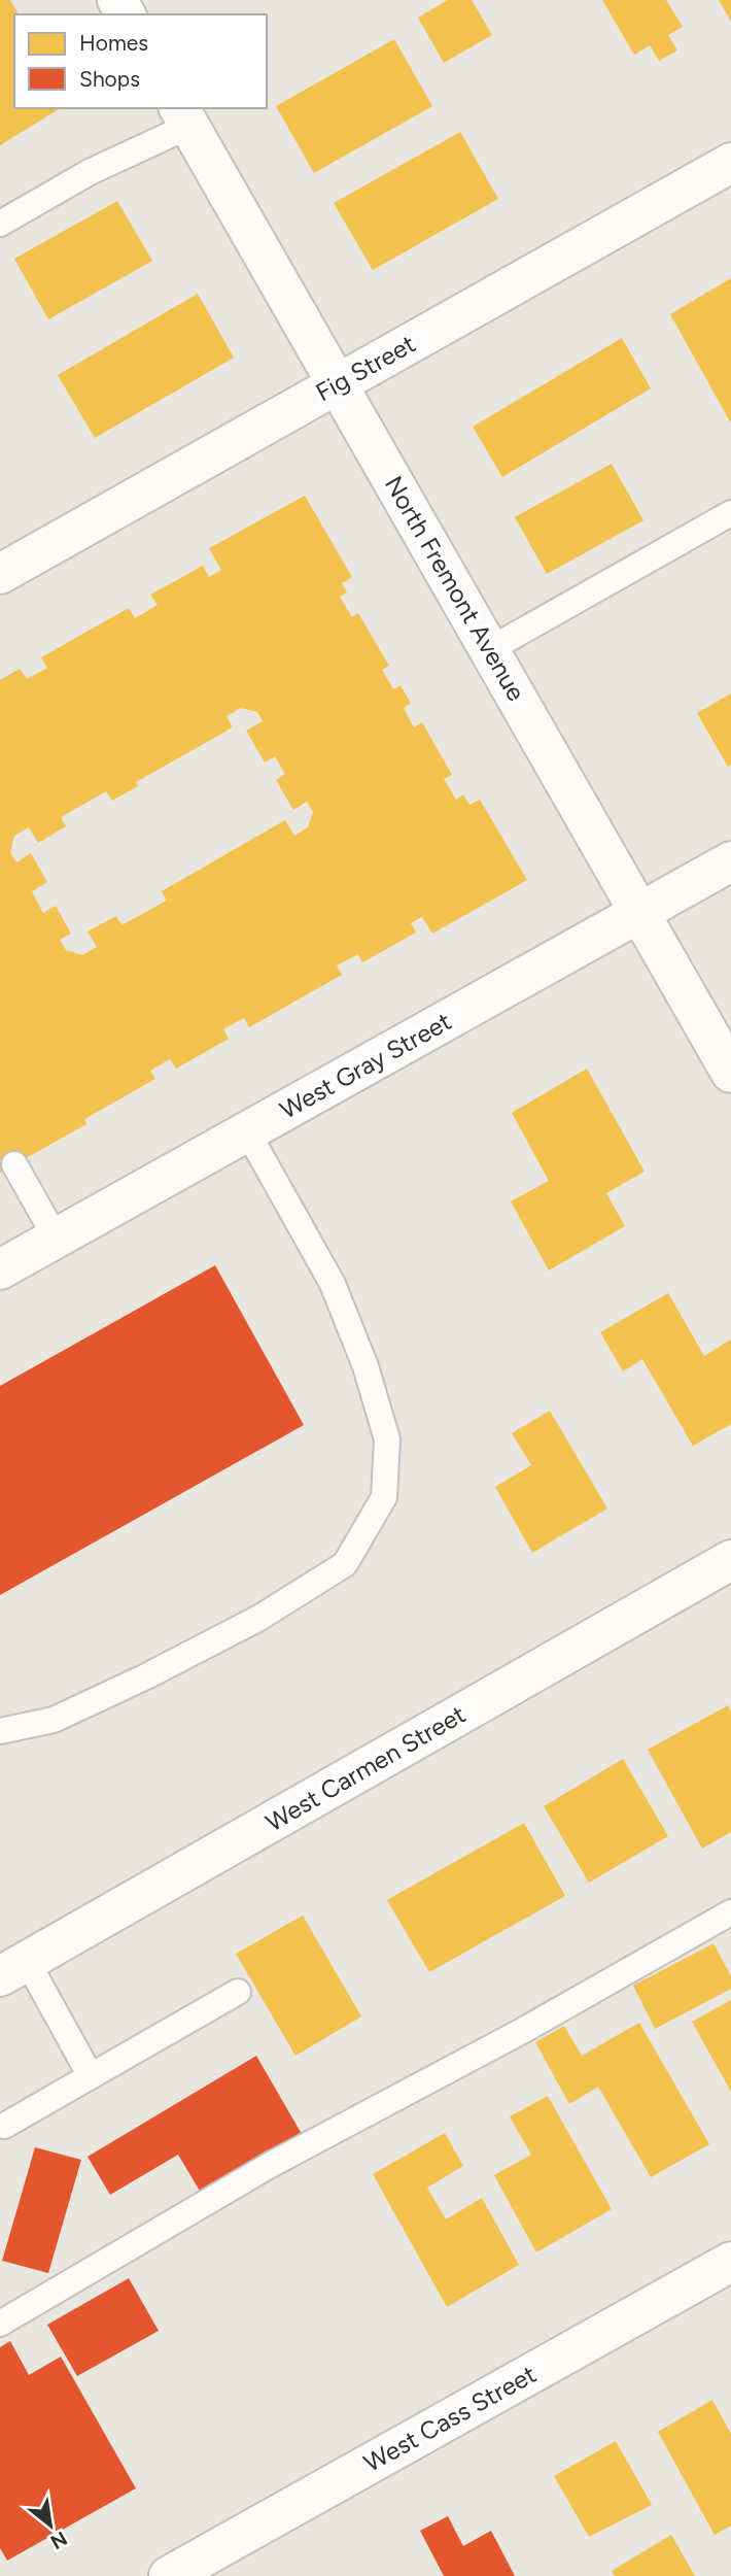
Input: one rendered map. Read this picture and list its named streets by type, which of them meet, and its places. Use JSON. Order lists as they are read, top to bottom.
{
  "streets": {
    "street": [
      "Fig Street",
      "North Fremont Avenue",
      "West Gray Street",
      "West Carmen Street",
      "West Cass Street"
    ]
  },
  "crossings": [
    ["Fig Street", "North Fremont Avenue"],
    ["North Fremont Avenue", "West Gray Street"]
  ],
  "legend": ["Homes", "Shops"],
  "north": "bottom right"
}
